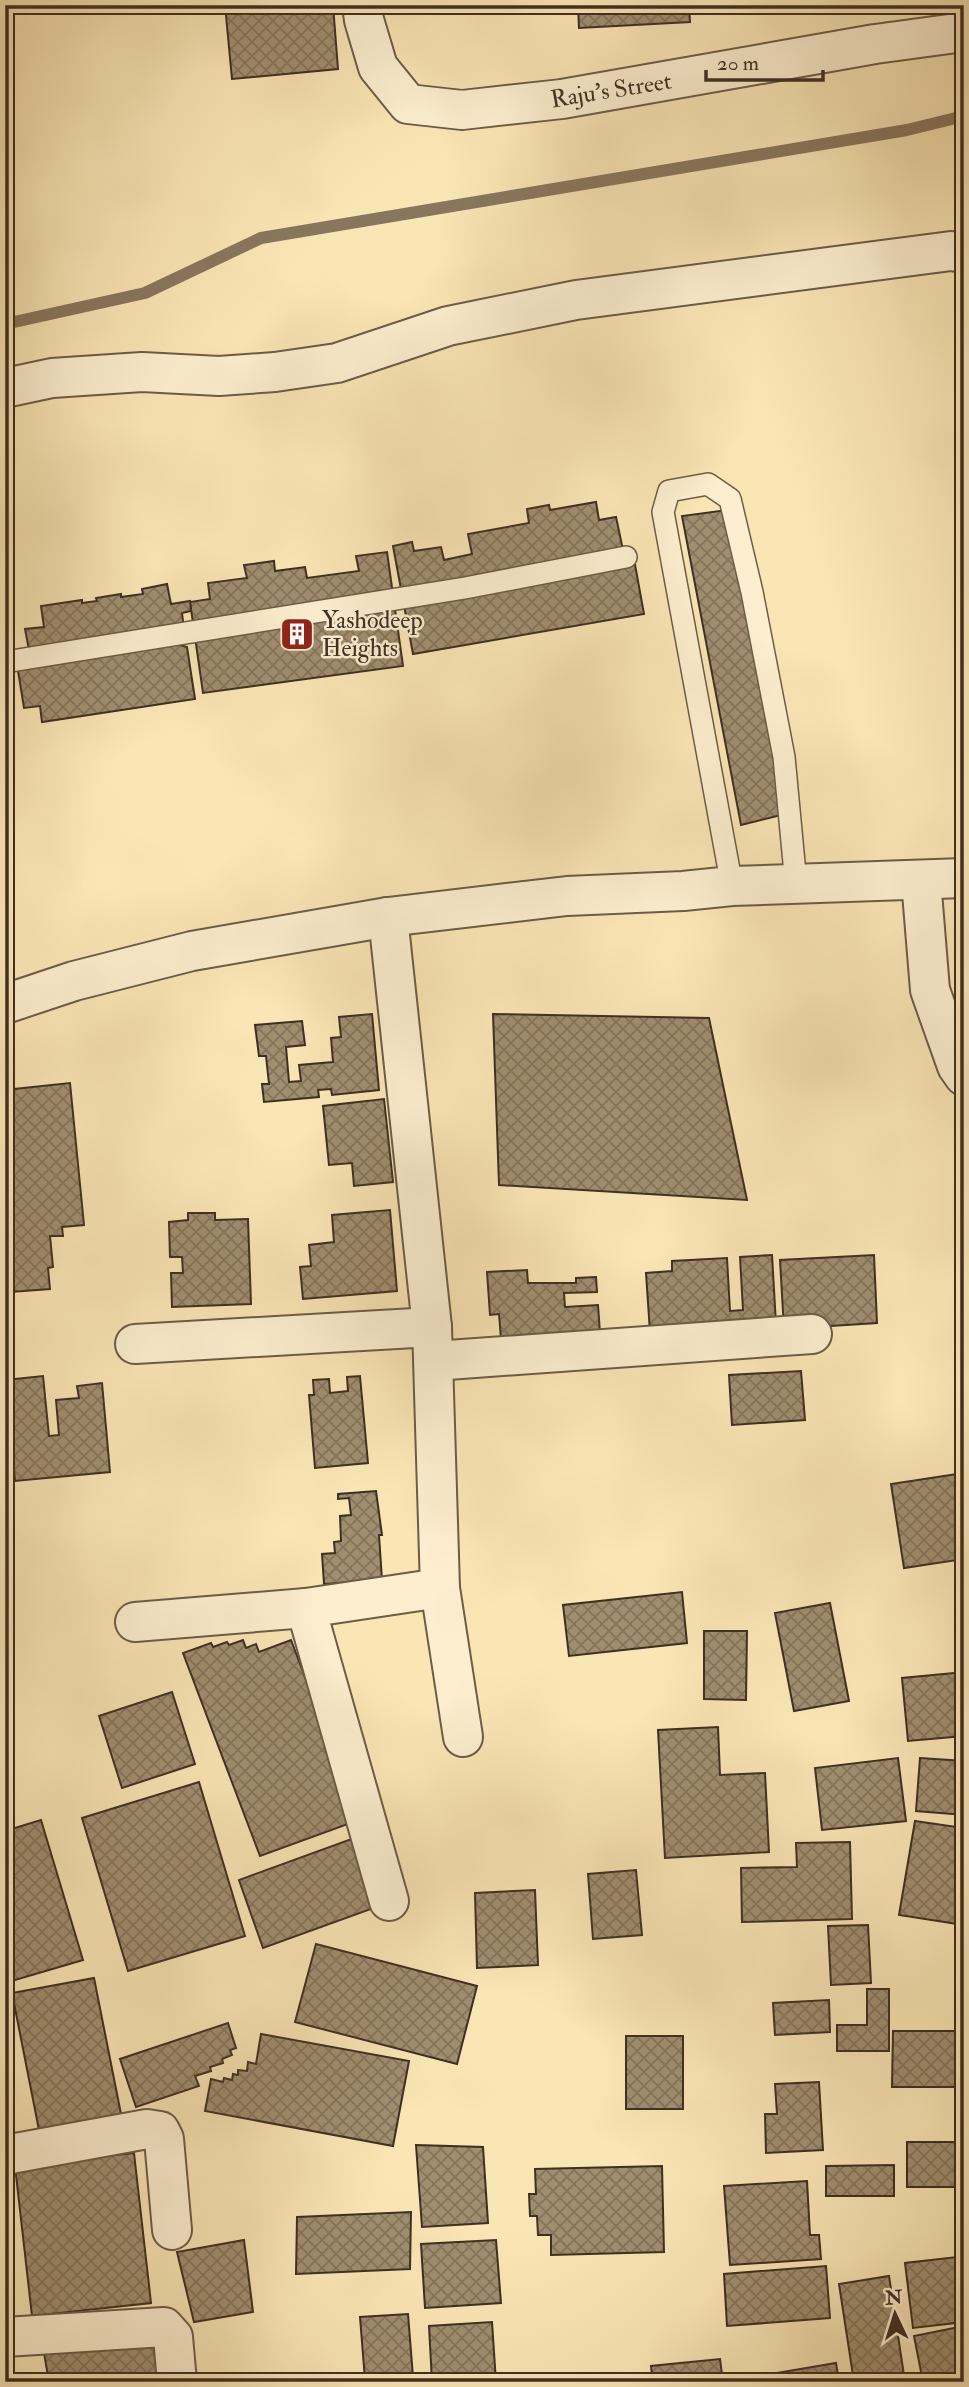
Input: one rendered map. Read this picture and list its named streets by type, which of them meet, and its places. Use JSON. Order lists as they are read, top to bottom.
{
  "streets": {
    "street": ["Raju's Street"]
  },
  "places": {
    "building": ["Yashodeep Heights"]
  },
  "scale_bar": "20 m",
  "north": "top"
}
